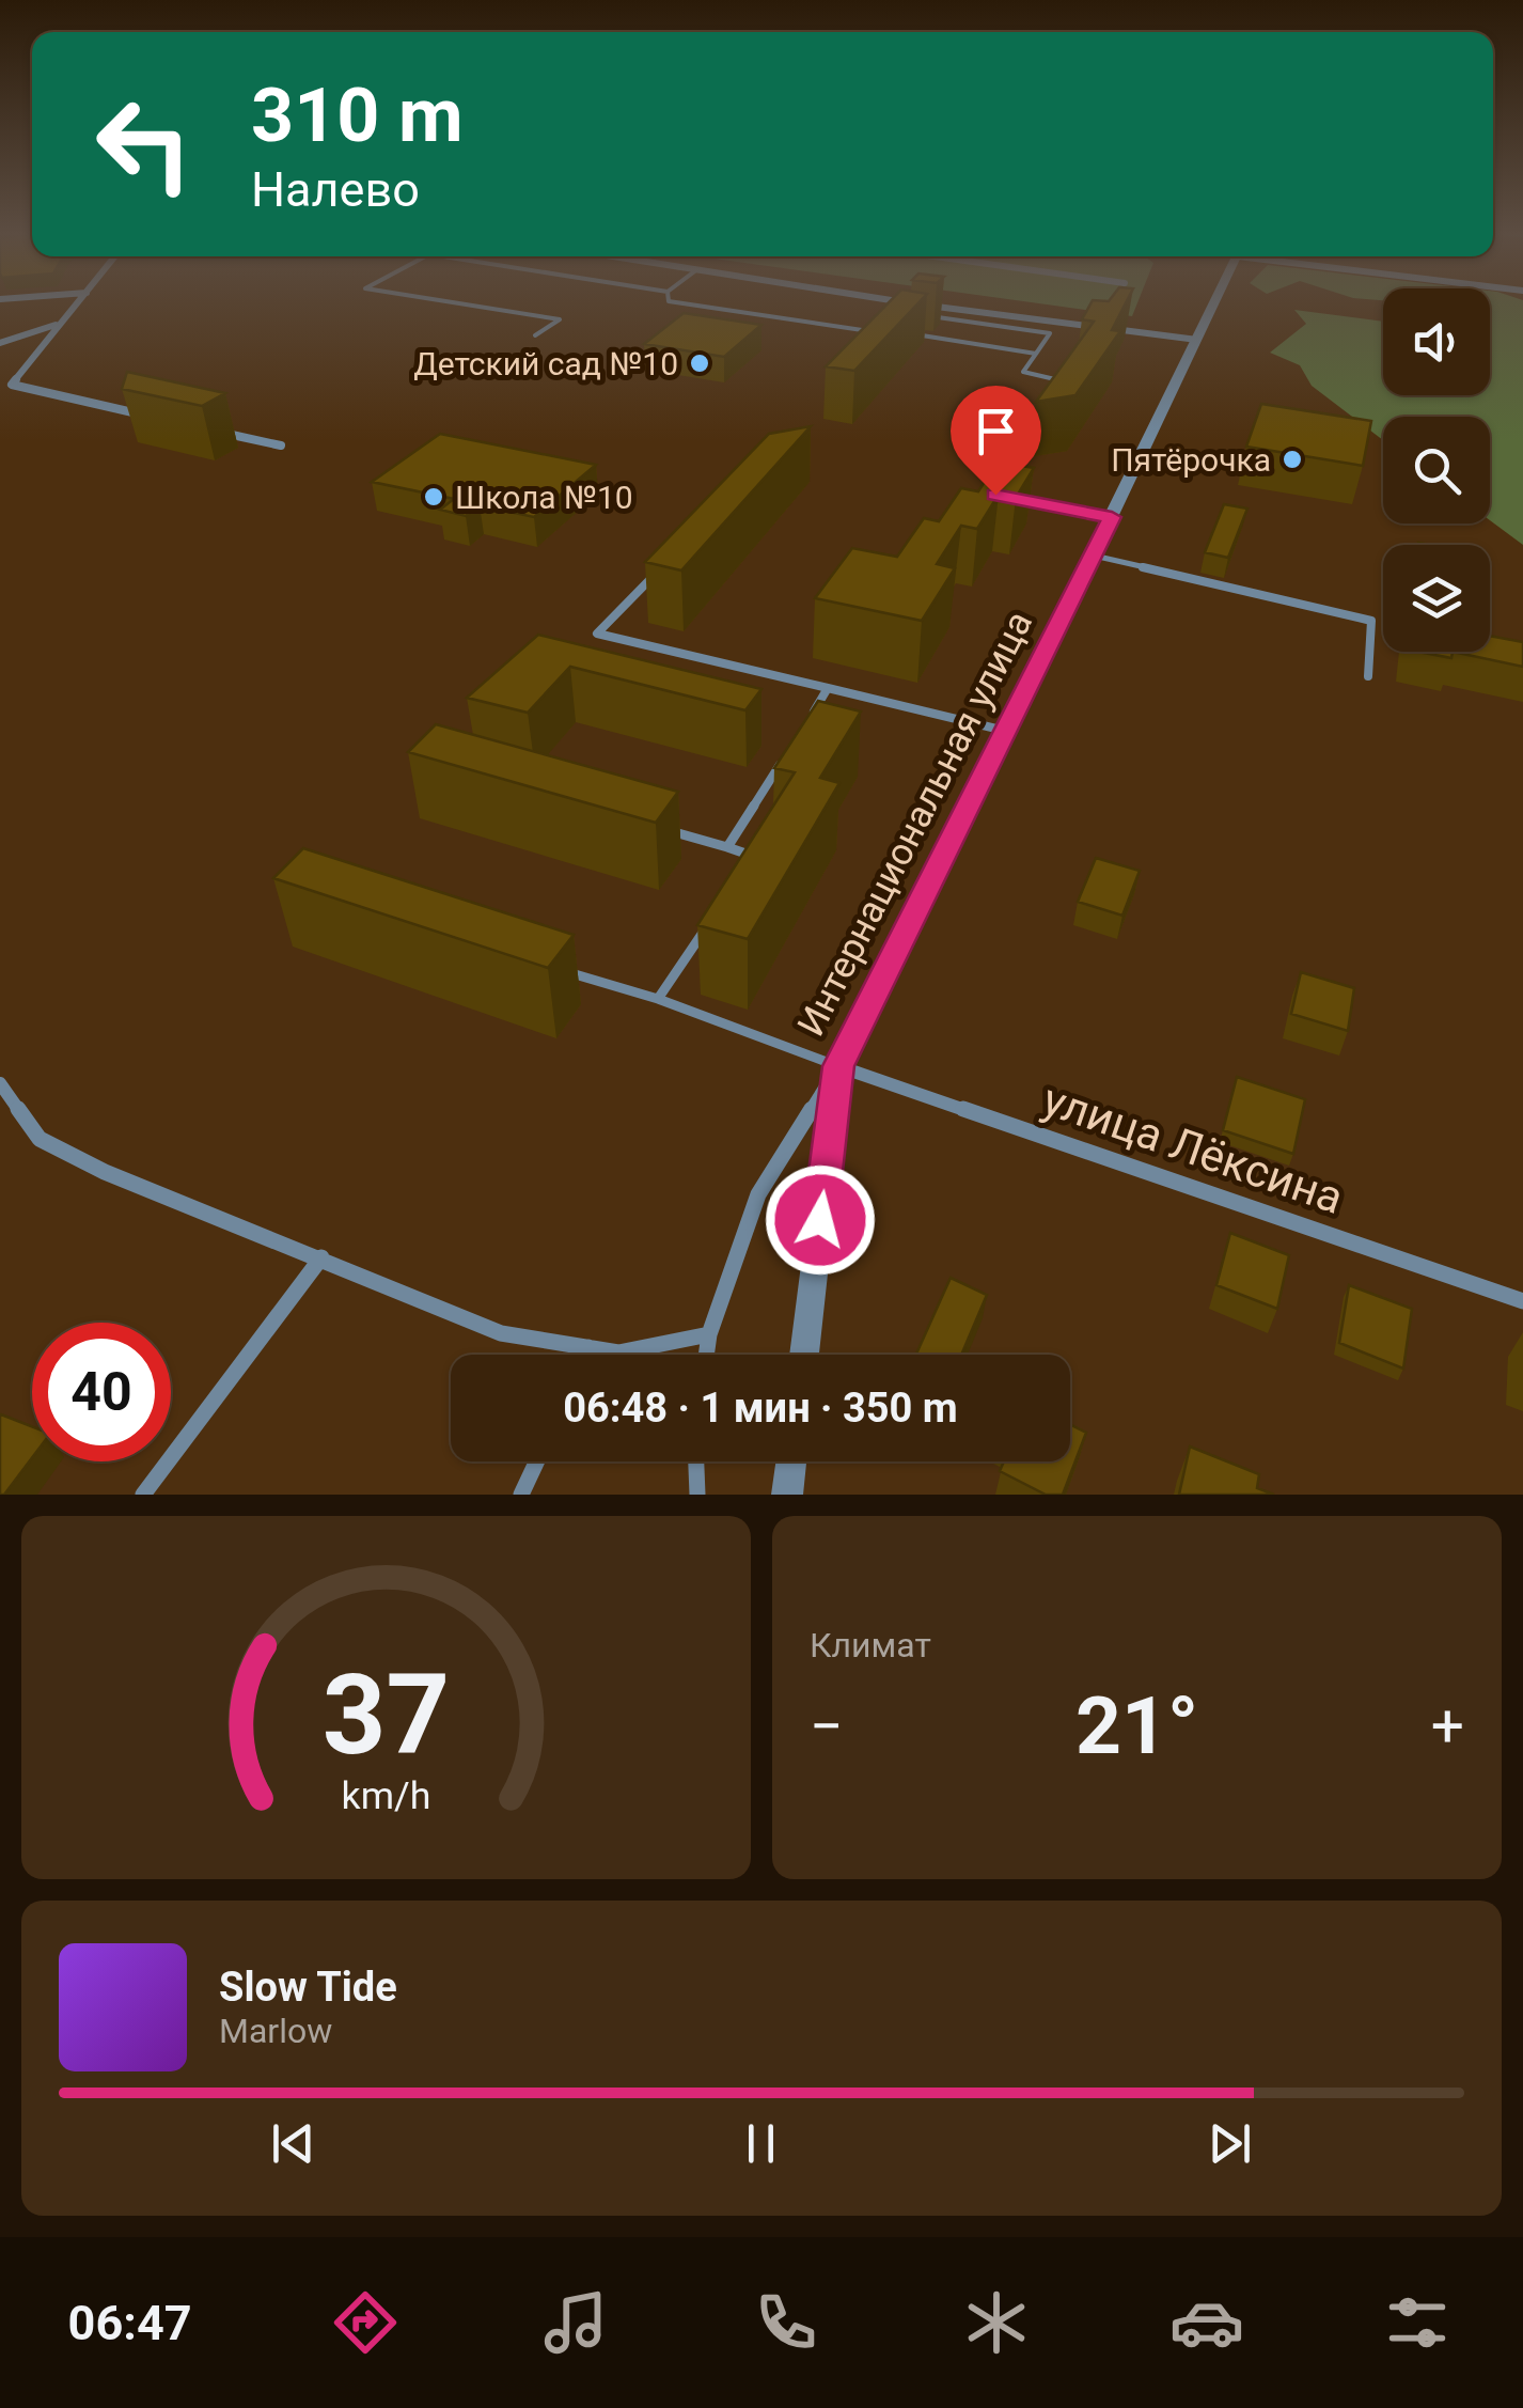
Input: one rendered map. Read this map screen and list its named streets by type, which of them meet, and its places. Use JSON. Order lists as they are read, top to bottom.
{
  "streets": {
    "street": ["Интернациональная улица", "улица Лёксина"]
  },
  "crossings": [
    ["Интернациональная улица", "улица Лёксина"]
  ],
  "places": ["Детский сад №10", "Пятёрочка", "Школа №10"],
  "page": {
    "turn": ["310 m", "Налево"],
    "limit": "40",
    "trip": "06:48 · 1 мин · 350 m",
    "tile": "Климат",
    "heat": ["−", "21°", "+"],
    "song": ["Slow Tide", "Marlow"],
    "tabs": "06:47",
    "gauge": ["37", "km/h"]
  }
}
